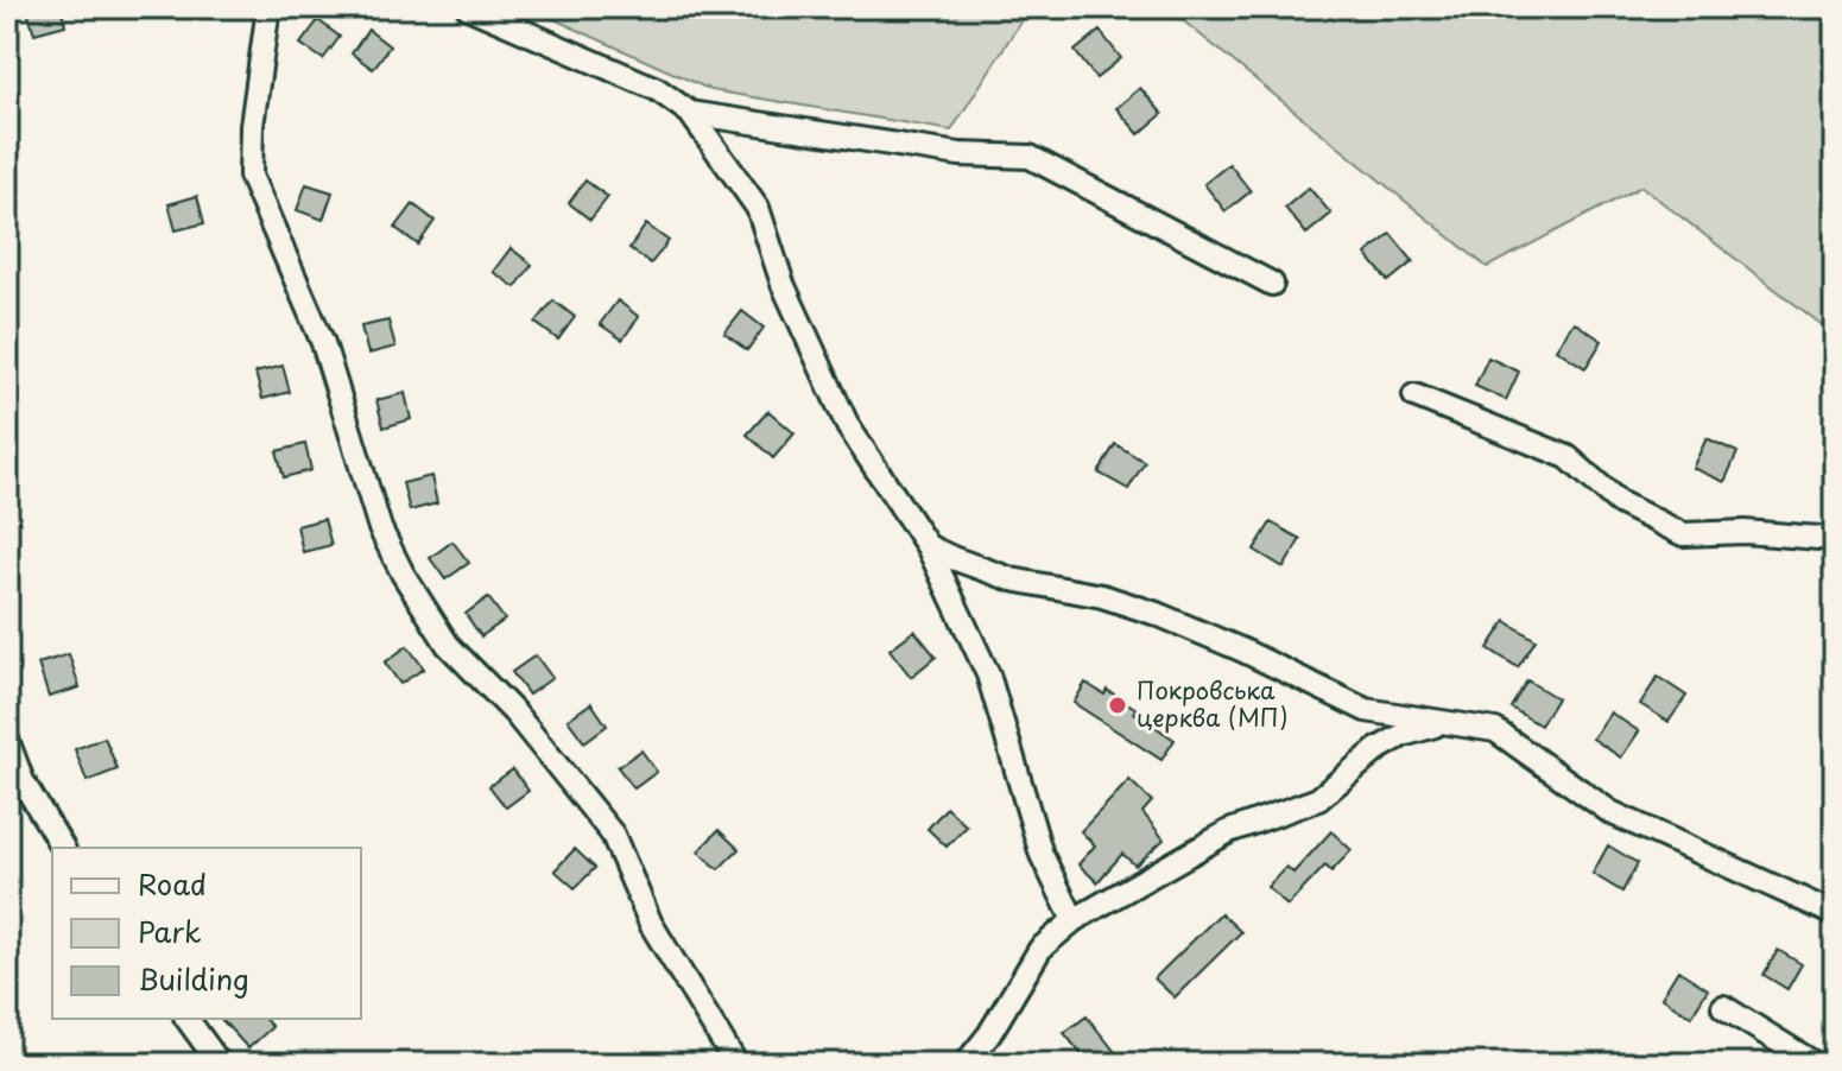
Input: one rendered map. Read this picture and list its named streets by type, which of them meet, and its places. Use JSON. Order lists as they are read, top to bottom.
{
  "places": ["Покровська церква (МП)"],
  "legend": ["Road", "Park", "Building"]
}
